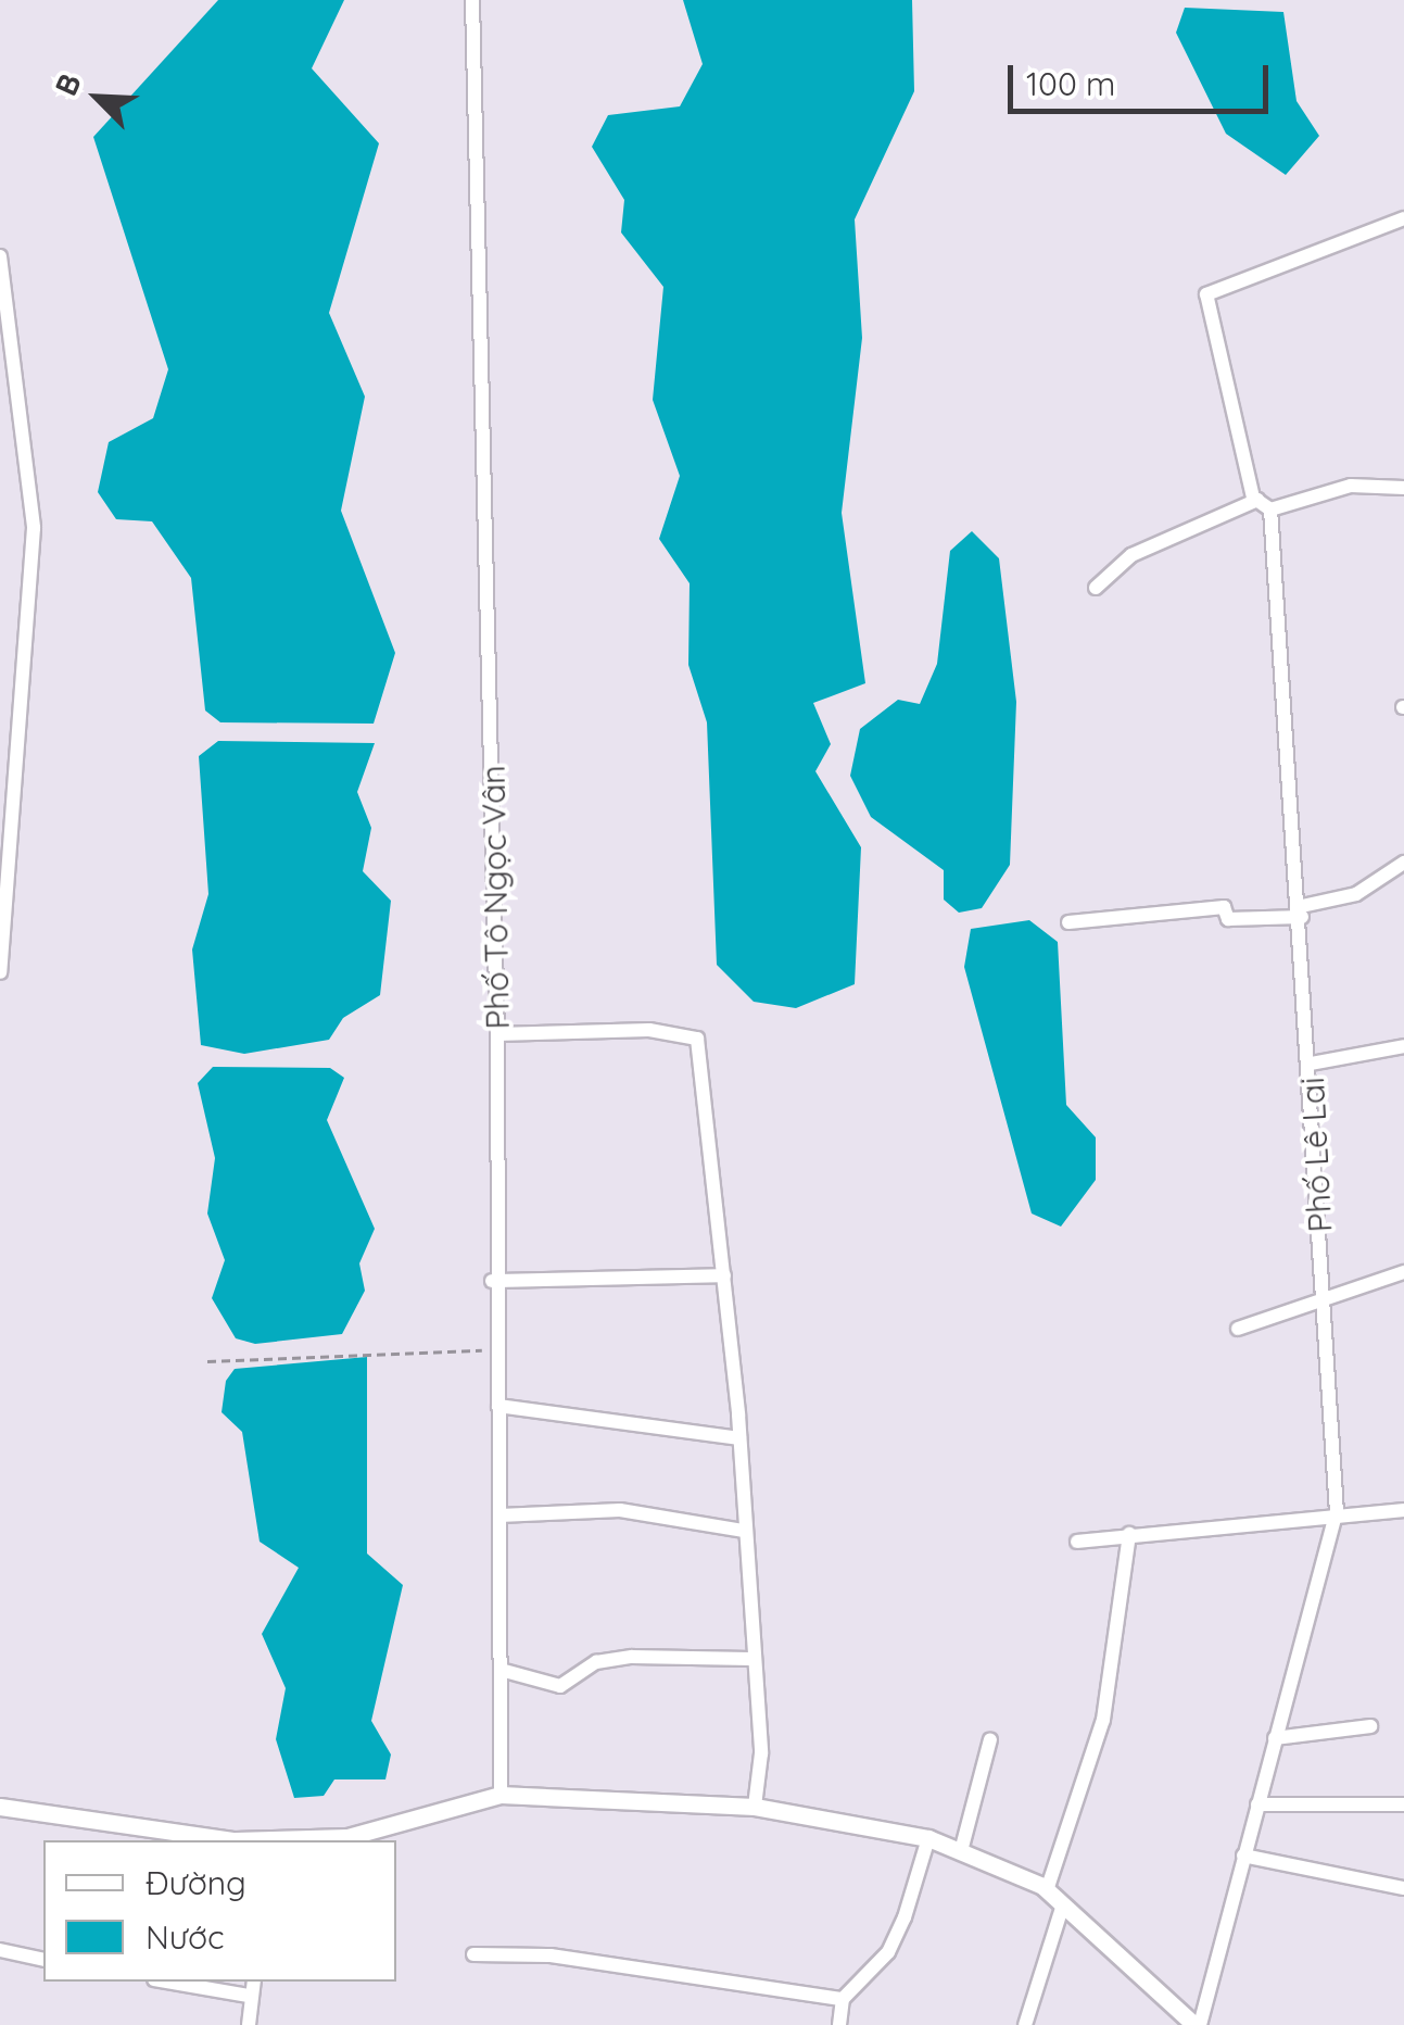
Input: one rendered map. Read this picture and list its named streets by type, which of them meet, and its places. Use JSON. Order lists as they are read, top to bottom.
{
  "streets": {
    "street": ["Phố Tô Ngọc Vân", "Phố Lê Lai"]
  },
  "legend": ["Đường", "Nước"],
  "scale_bar": "100 m",
  "north": "top left"
}
